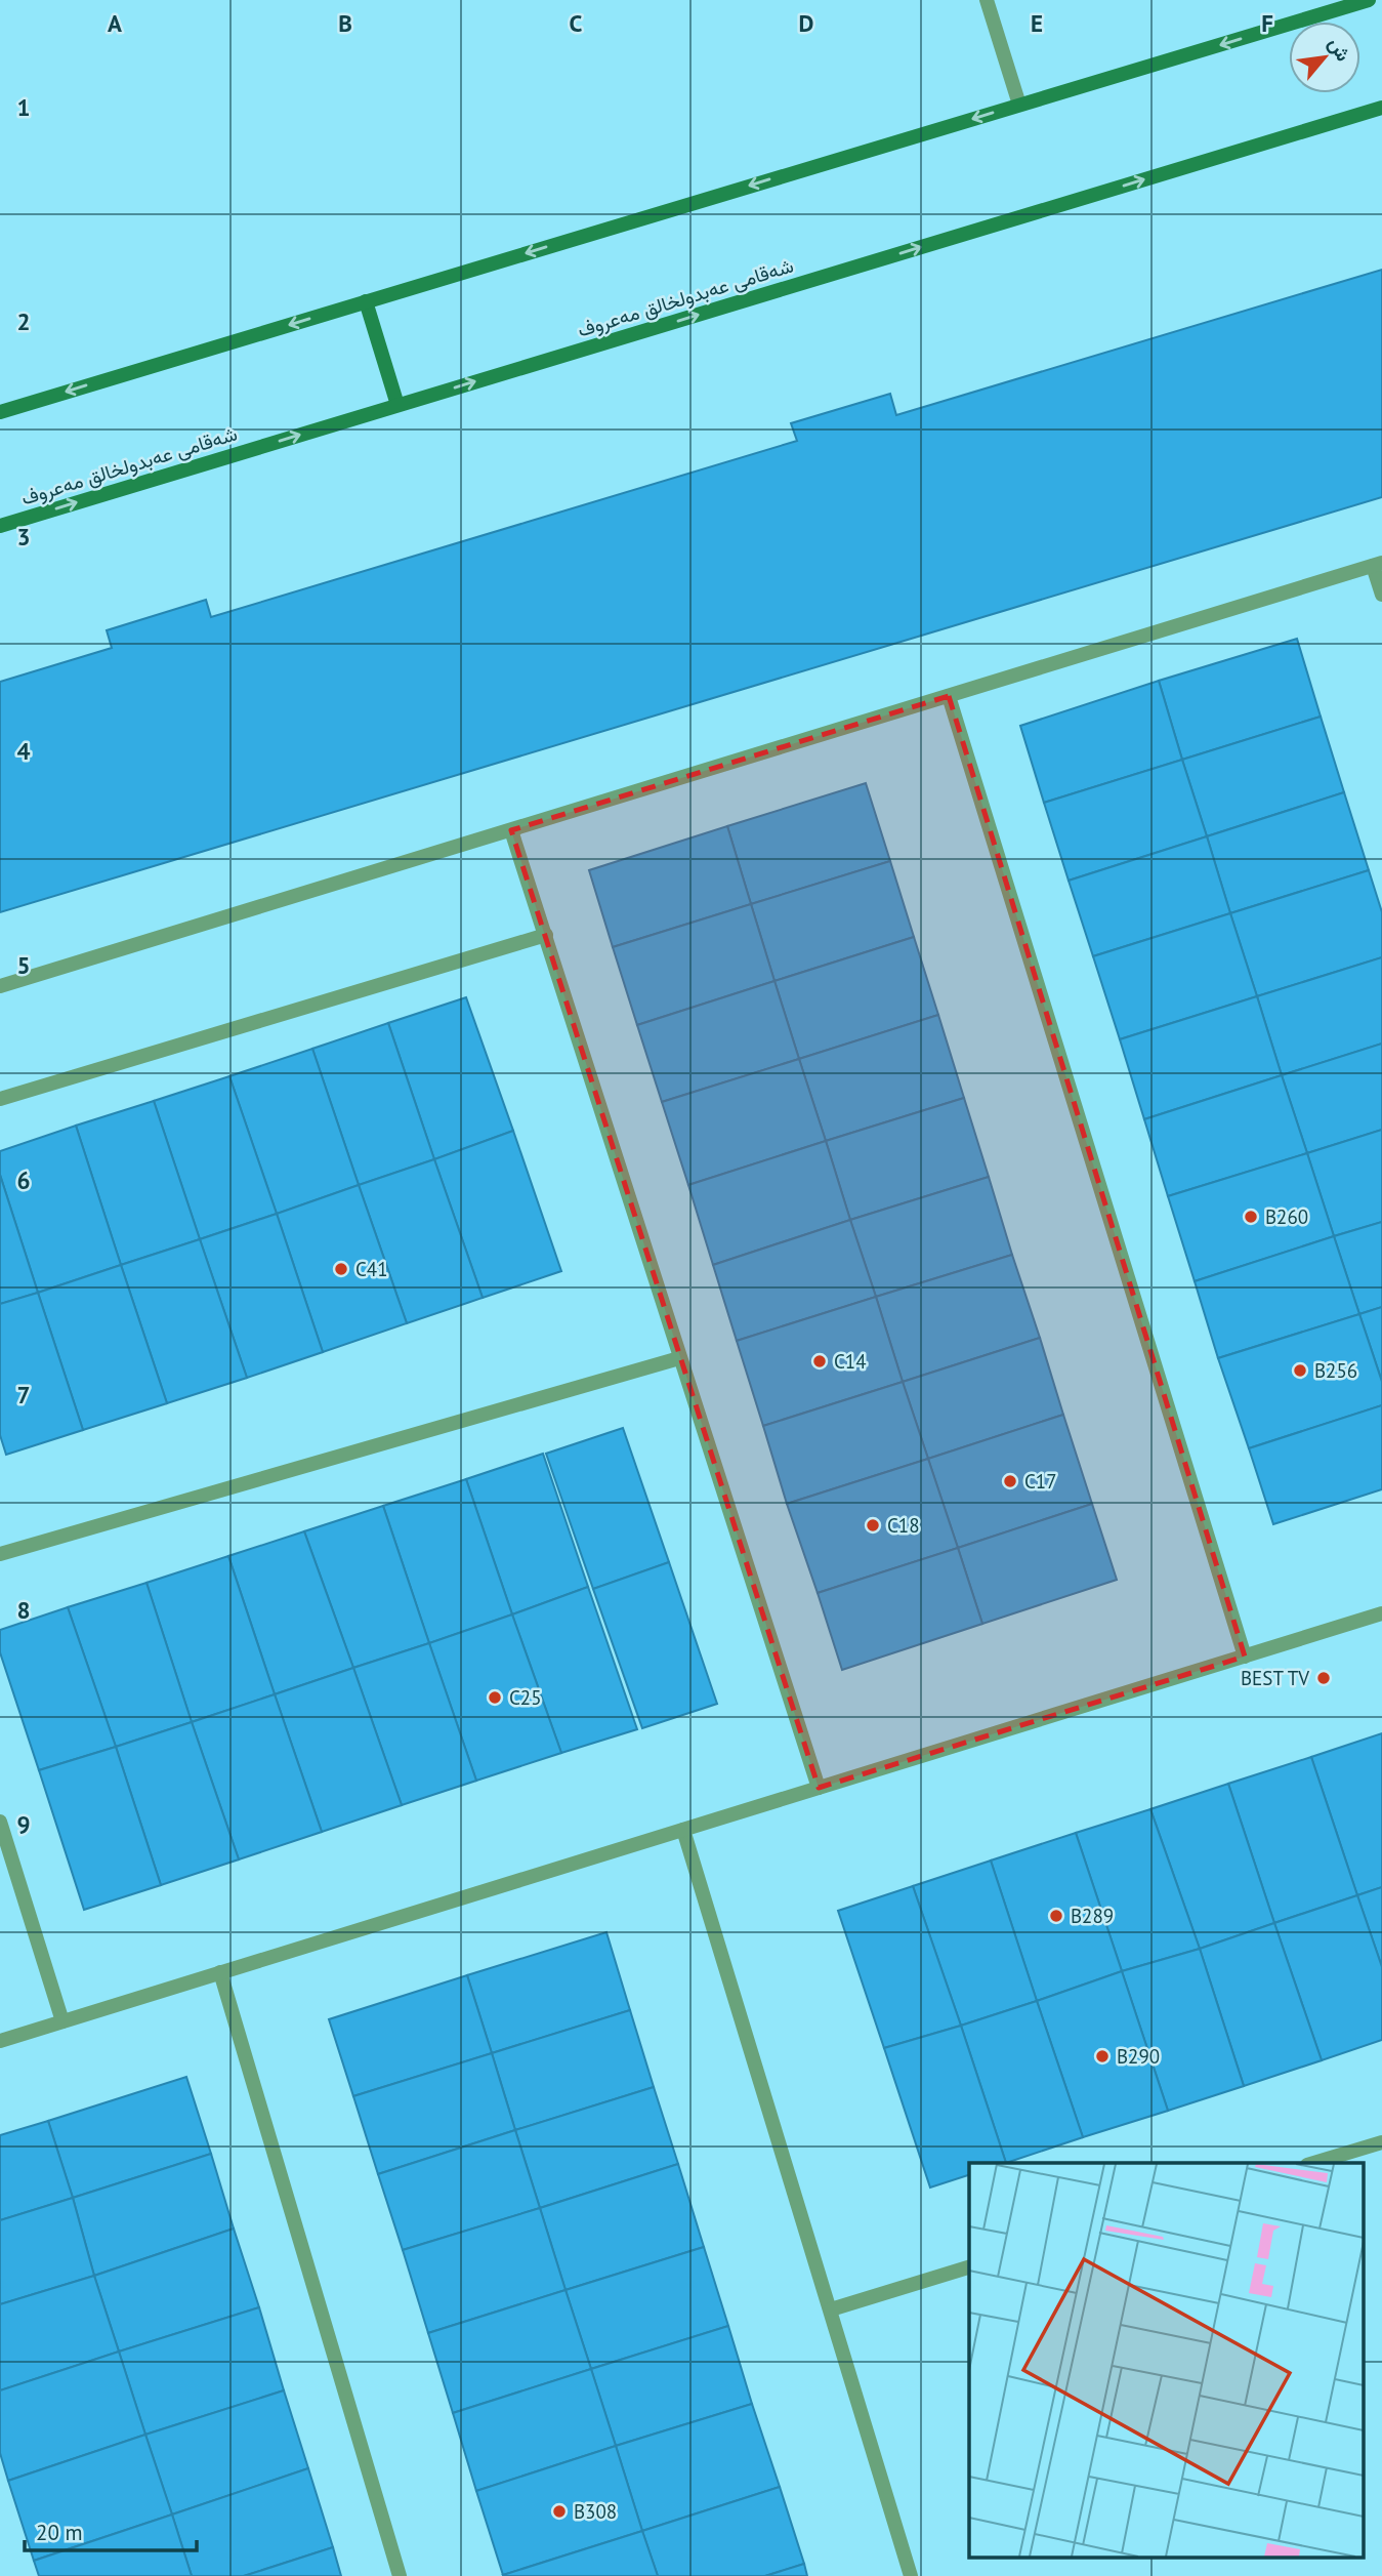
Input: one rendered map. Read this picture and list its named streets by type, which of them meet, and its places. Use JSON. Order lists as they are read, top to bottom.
{
  "streets": {
    "main road": ["شەقامی عەبدولخالق مەعروف"]
  },
  "places": [
    "B260",
    "C41",
    "C14",
    "B256",
    "C17",
    "C18",
    "BEST TV",
    "C25",
    "B289",
    "B290",
    "B308"
  ],
  "scale_bar": "20 m",
  "north": "top right",
  "grid": {
    "columns": [
      "A",
      "B",
      "C",
      "D",
      "E",
      "F"
    ],
    "rows": [
      "1",
      "2",
      "3",
      "4",
      "5",
      "6",
      "7",
      "8",
      "9"
    ]
  }
}
